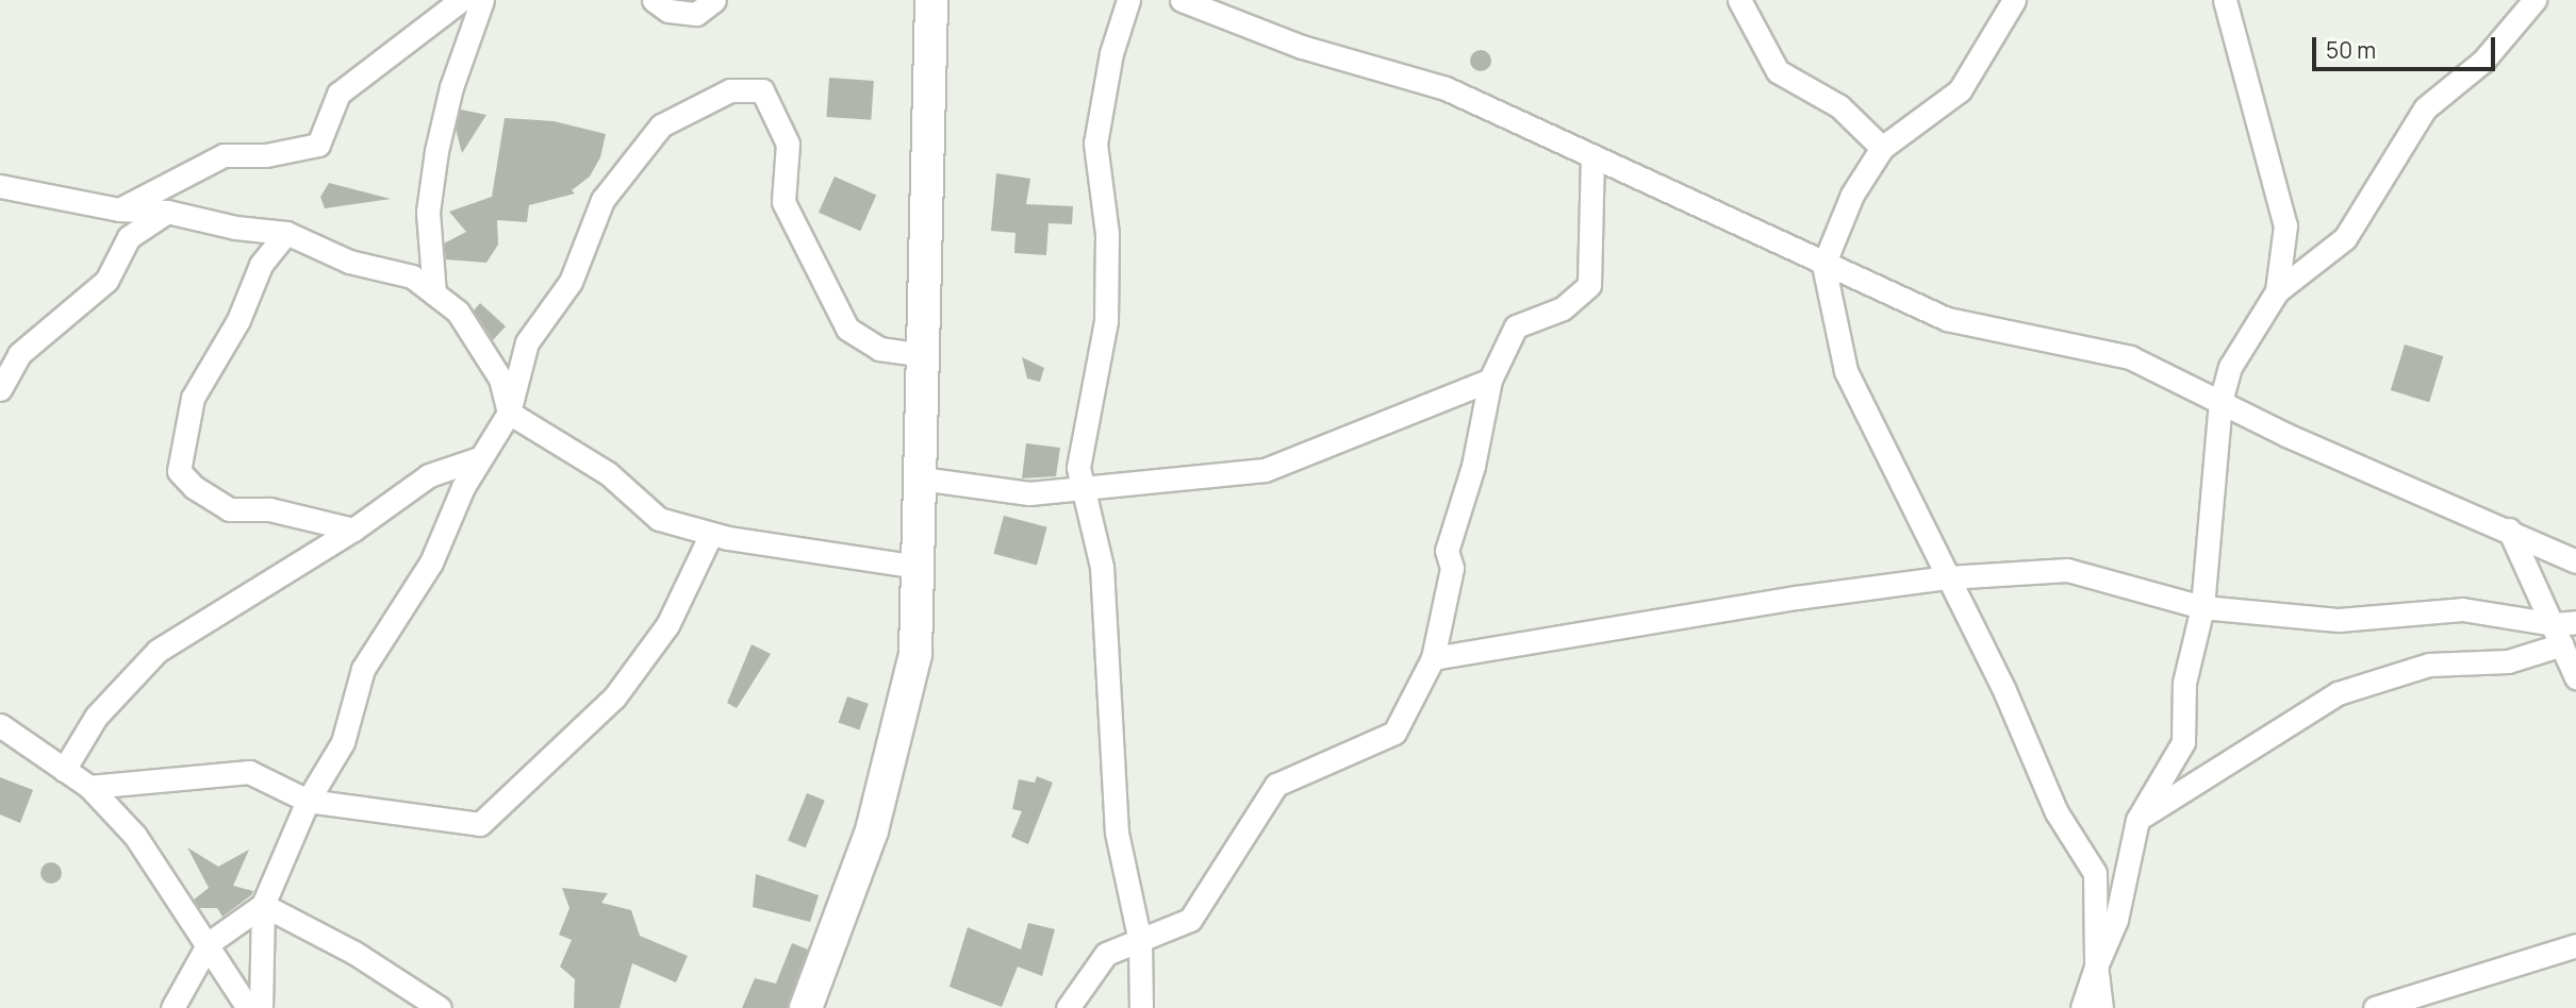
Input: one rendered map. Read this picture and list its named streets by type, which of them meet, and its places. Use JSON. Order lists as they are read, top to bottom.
{
  "scale_bar": "50 m"
}
